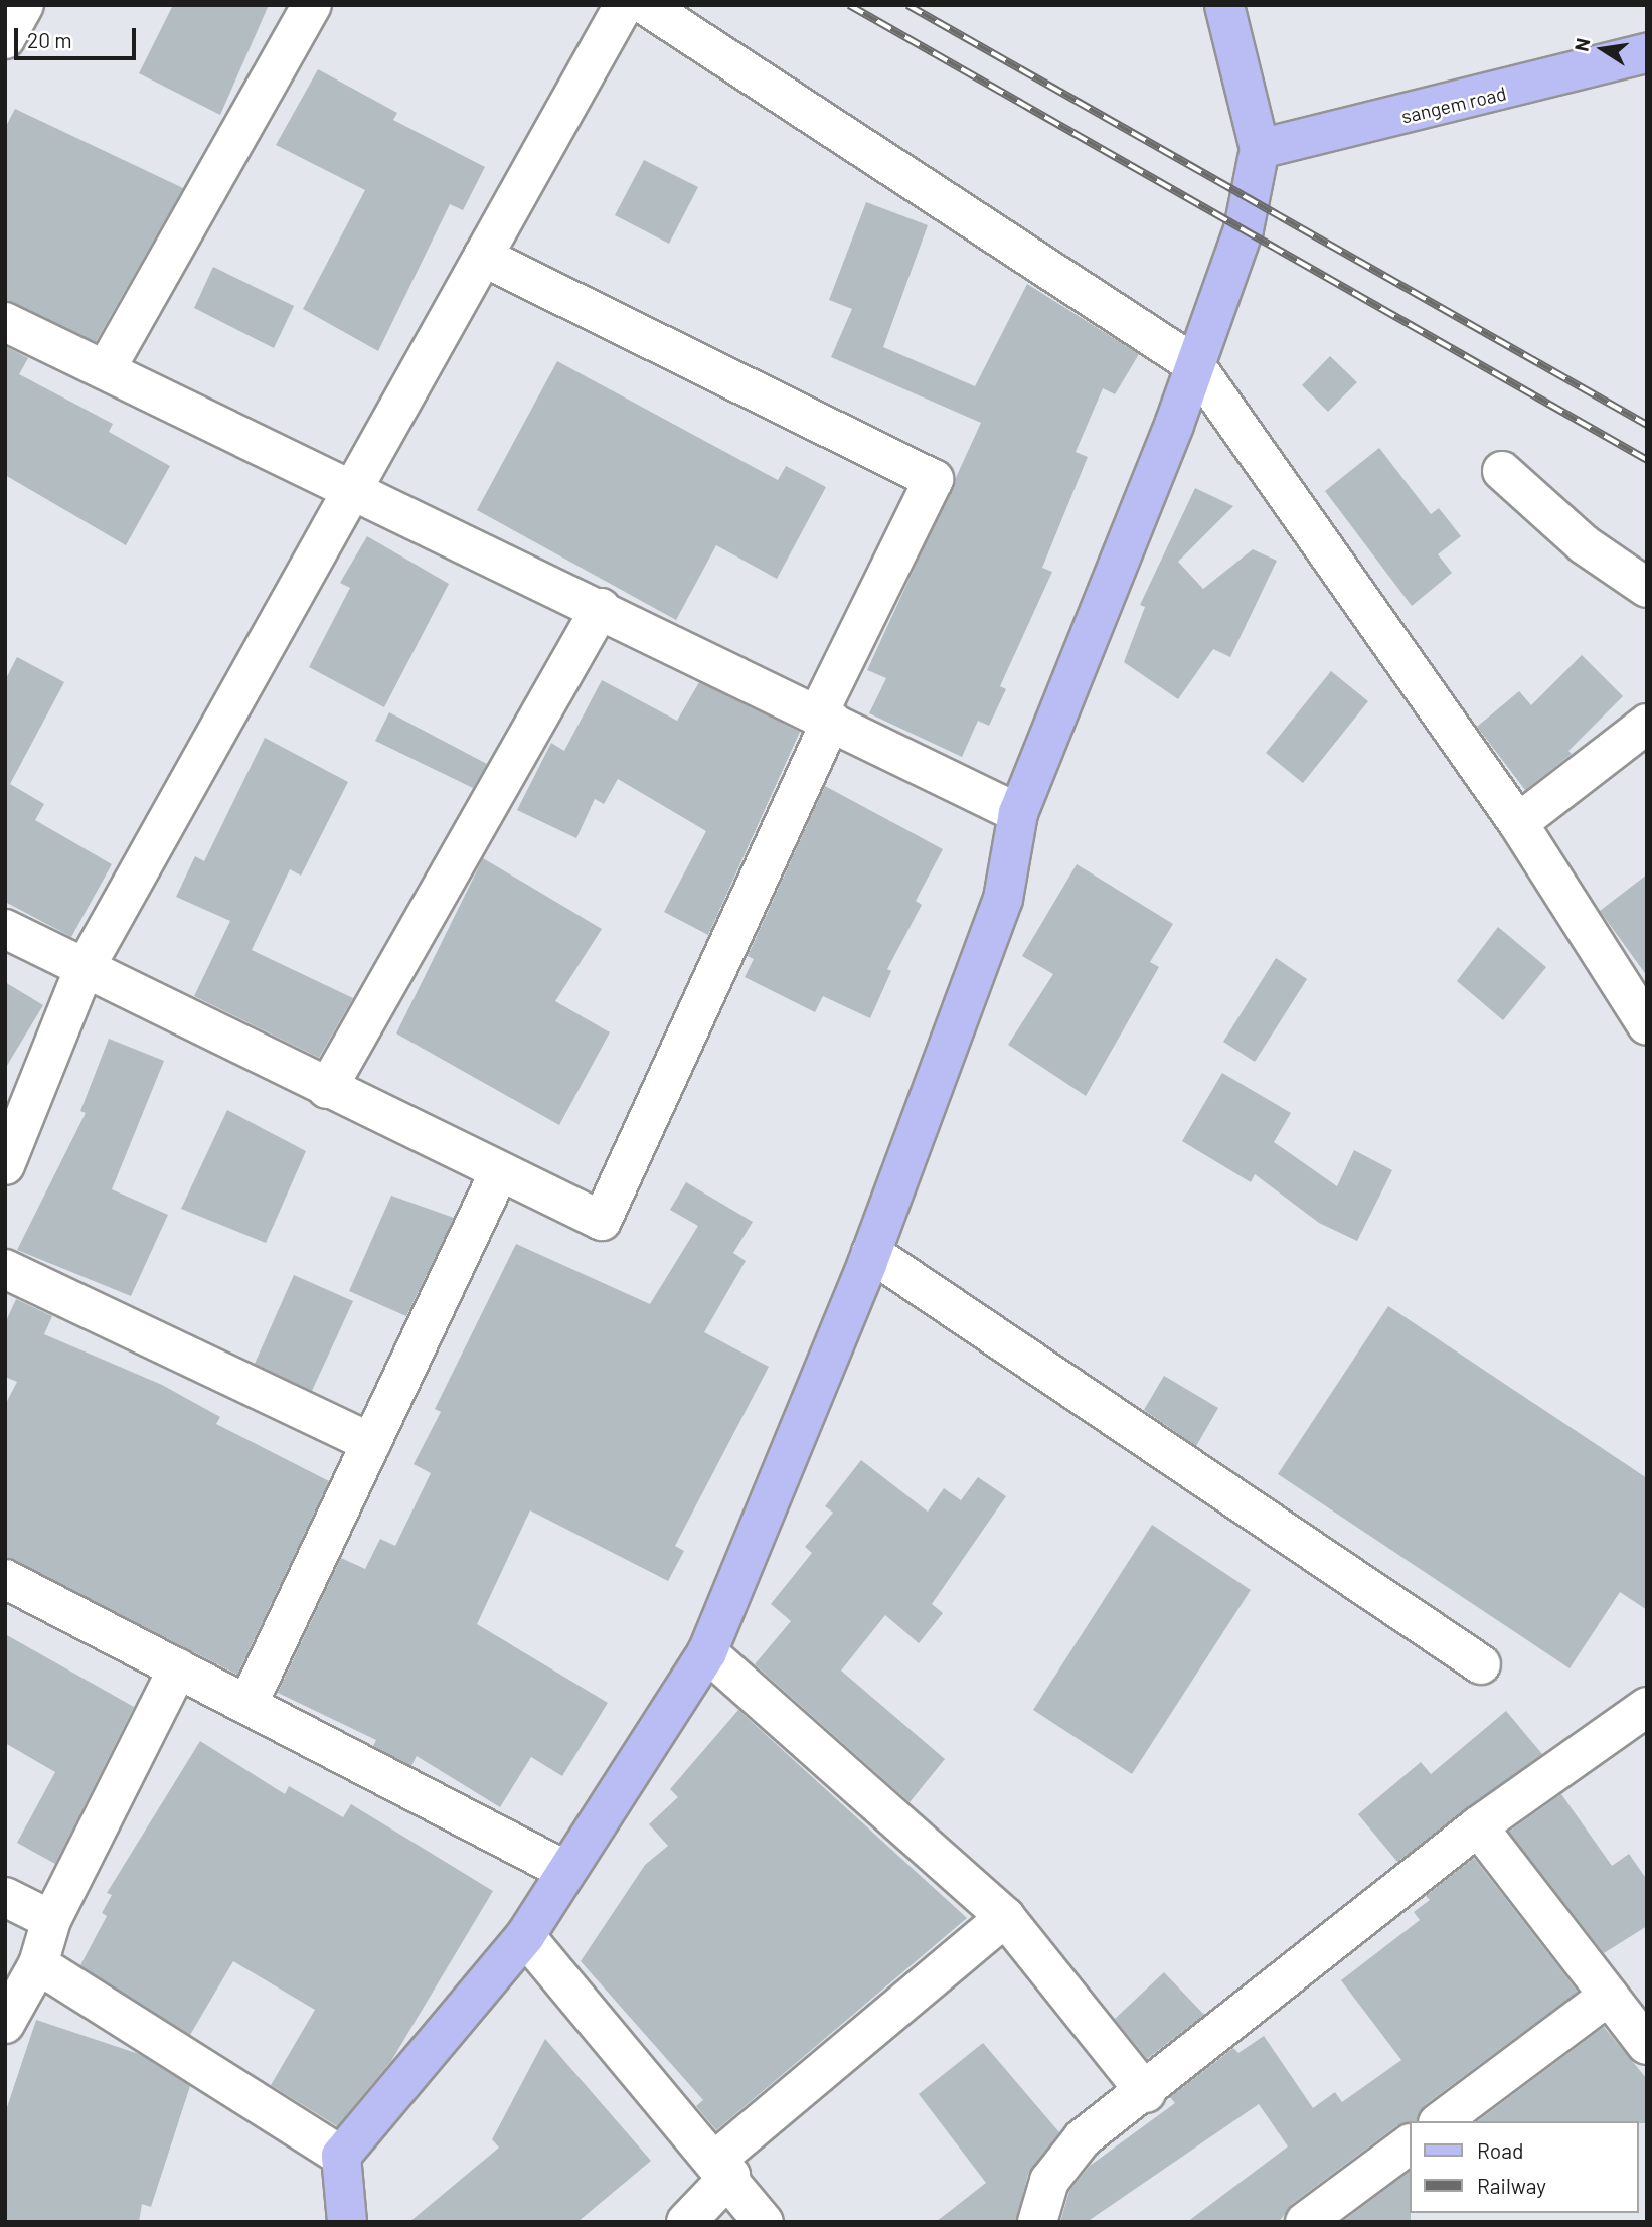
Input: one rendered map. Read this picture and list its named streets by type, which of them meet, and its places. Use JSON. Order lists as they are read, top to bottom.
{
  "streets": {
    "main road": ["sangem road"]
  },
  "legend": ["Road", "Railway"],
  "scale_bar": "20 m",
  "north": "left"
}
